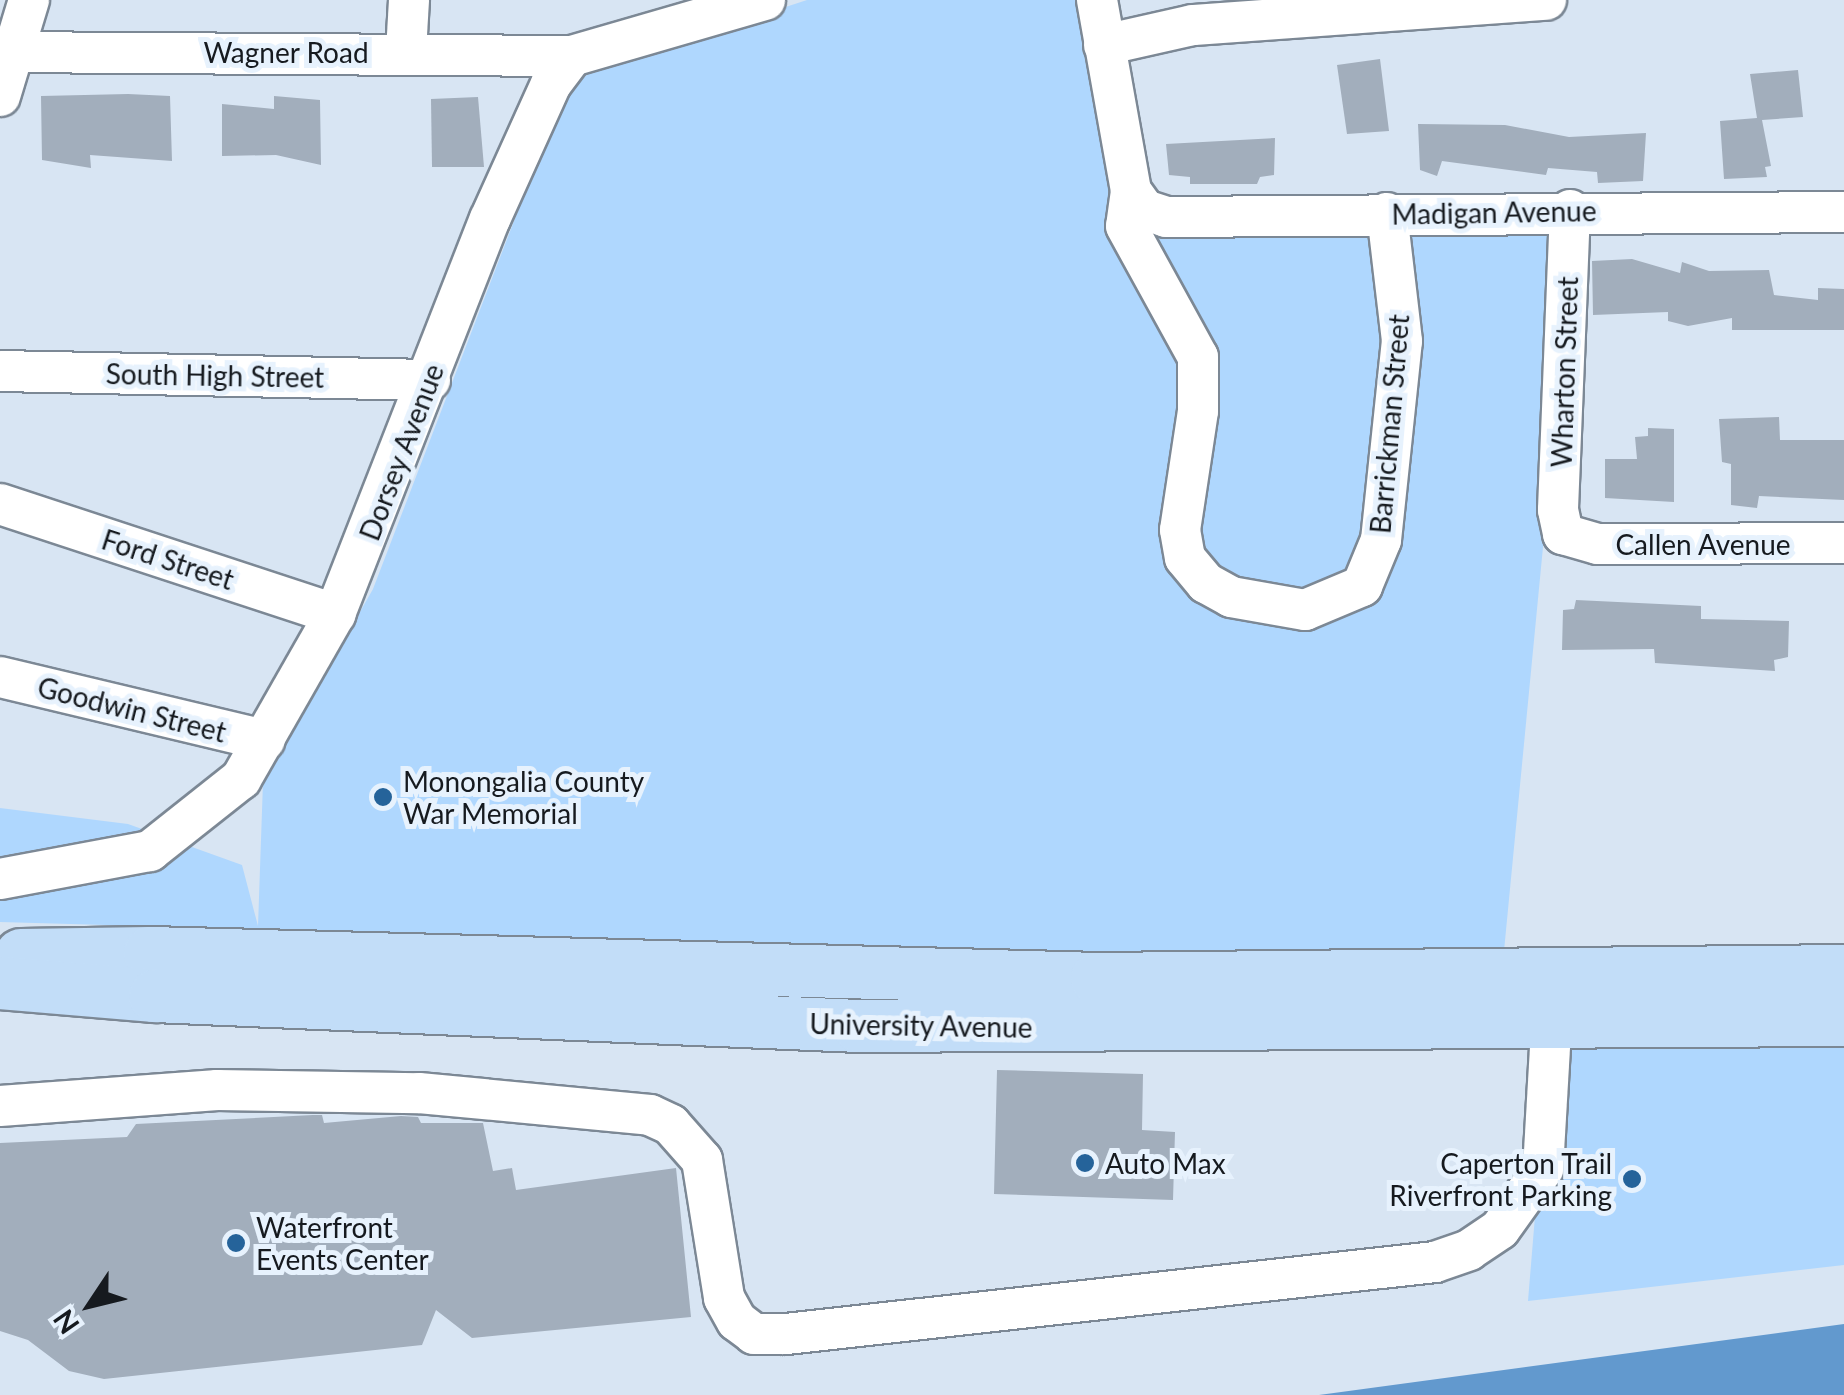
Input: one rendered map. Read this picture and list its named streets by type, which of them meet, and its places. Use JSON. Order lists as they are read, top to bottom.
{
  "streets": {
    "main road": ["University Avenue"],
    "street": [
      "Wagner Road",
      "Madigan Avenue",
      "Wharton Street",
      "South High Street",
      "Barrickman Street",
      "Dorsey Avenue",
      "Callen Avenue",
      "Ford Street",
      "Goodwin Street"
    ]
  },
  "crossings": [
    ["Wagner Road", "Dorsey Avenue"],
    ["Madigan Avenue", "Wharton Street"],
    ["Madigan Avenue", "Barrickman Street"],
    ["Wharton Street", "Callen Avenue"],
    ["South High Street", "Dorsey Avenue"],
    ["Dorsey Avenue", "Ford Street"],
    ["Dorsey Avenue", "Goodwin Street"]
  ],
  "places": [
    "Monongalia County War Memorial",
    "Auto Max",
    "Caperton Trail Riverfront Parking",
    "Waterfront Events Center"
  ],
  "north": "bottom left"
}
